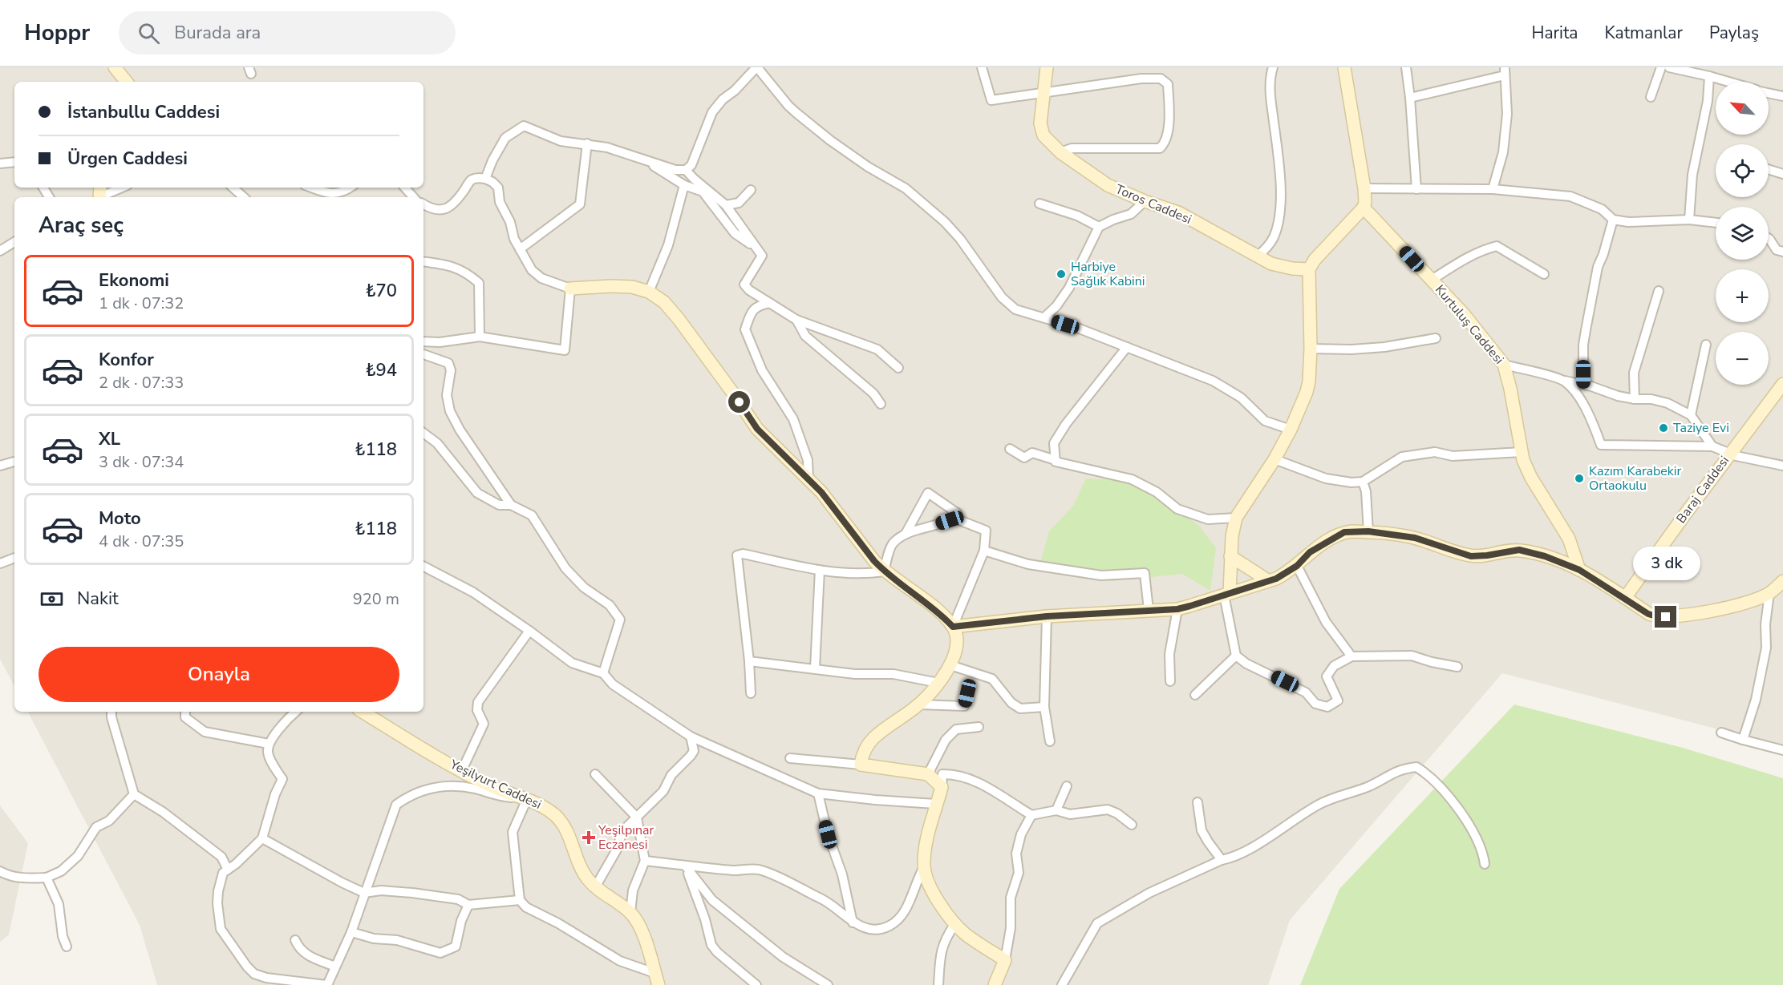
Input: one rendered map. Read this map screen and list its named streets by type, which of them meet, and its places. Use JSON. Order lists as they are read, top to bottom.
{
  "streets": {
    "street": [
      "Toros Caddesi",
      "Kurtuluş Caddesi",
      "Baraj Caddesi",
      "Yeşilyurt Caddesi"
    ]
  },
  "places": {
    "other": ["Harbiye Sağlık Kabini", "Taziye Evi", "Kazım Karabekir Ortaokulu"],
    "health": ["Yeşilpınar Eczanesi"]
  },
  "north": "top left",
  "page": {
    "header": "Hoppr",
    "search": "Burada ara",
    "nav": ["Harita", "Katmanlar", "Paylaş"],
    "map_buttons": ["+", "−"],
    "banner": ["İstanbullu Caddesi", "Ürgen Caddesi"],
    "heading": "Araç seç",
    "list": [
      {
        "name": "Ekonomi",
        "note": "1 dk · 07:32",
        "value": "₺70"
      },
      {
        "name": "Konfor",
        "note": "2 dk · 07:33",
        "value": "₺94"
      },
      {
        "name": "XL",
        "note": "3 dk · 07:34",
        "value": "₺118"
      },
      {
        "name": "Moto",
        "note": "4 dk · 07:35",
        "value": "₺118"
      }
    ],
    "bubble": "3 dk",
    "pay": ["Nakit", "920 m"],
    "buttons": "Onayla"
  }
}
